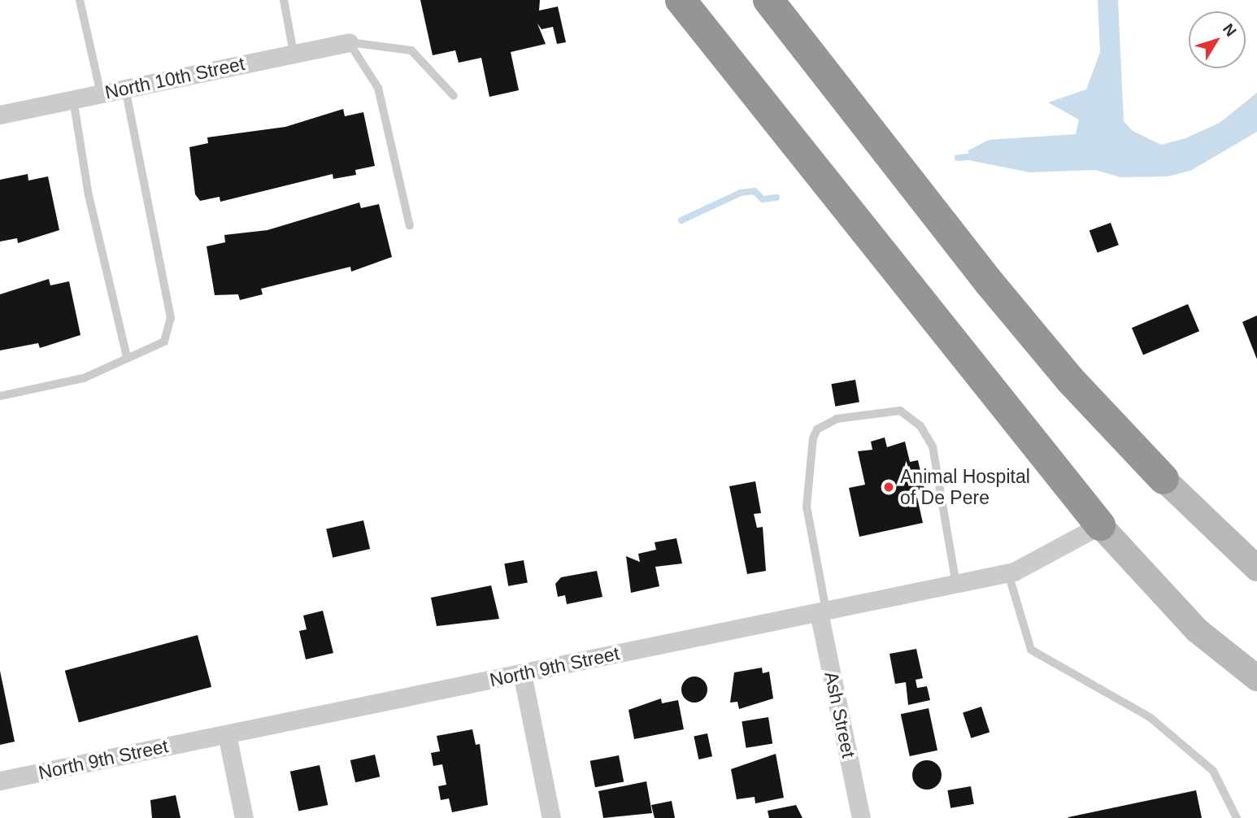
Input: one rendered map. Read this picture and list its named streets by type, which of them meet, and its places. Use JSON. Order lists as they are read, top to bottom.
{
  "streets": {
    "street": ["North 10th Street", "North 9th Street", "Ash Street"]
  },
  "crossings": [
    ["North 9th Street", "Ash Street"]
  ],
  "places": ["Animal Hospital of De Pere"],
  "north": "top right"
}
